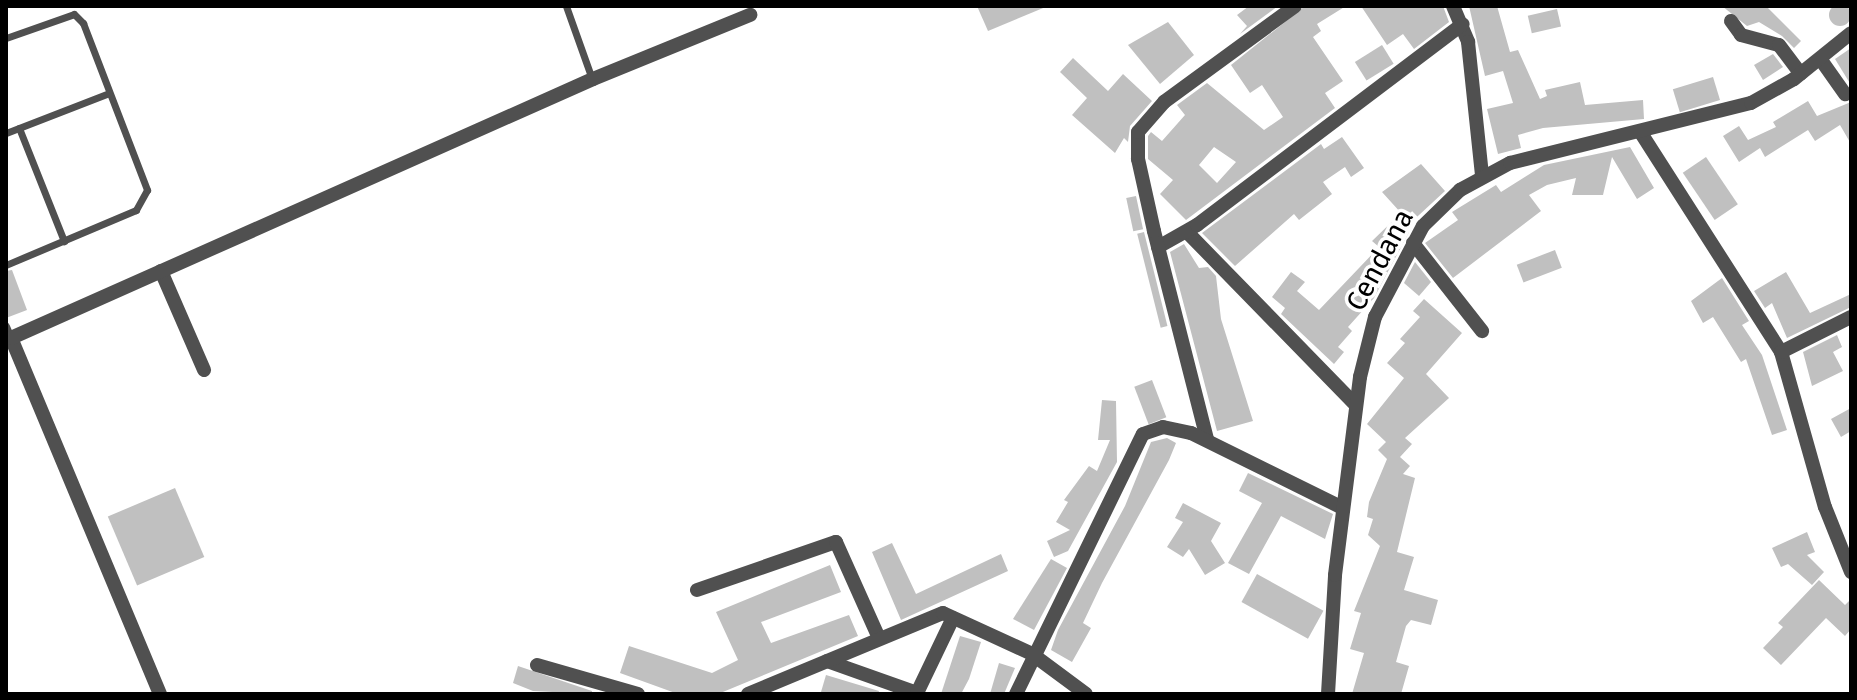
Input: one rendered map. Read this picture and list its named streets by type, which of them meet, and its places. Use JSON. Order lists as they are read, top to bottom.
{
  "streets": {
    "street": ["Cendana"]
  }
}
